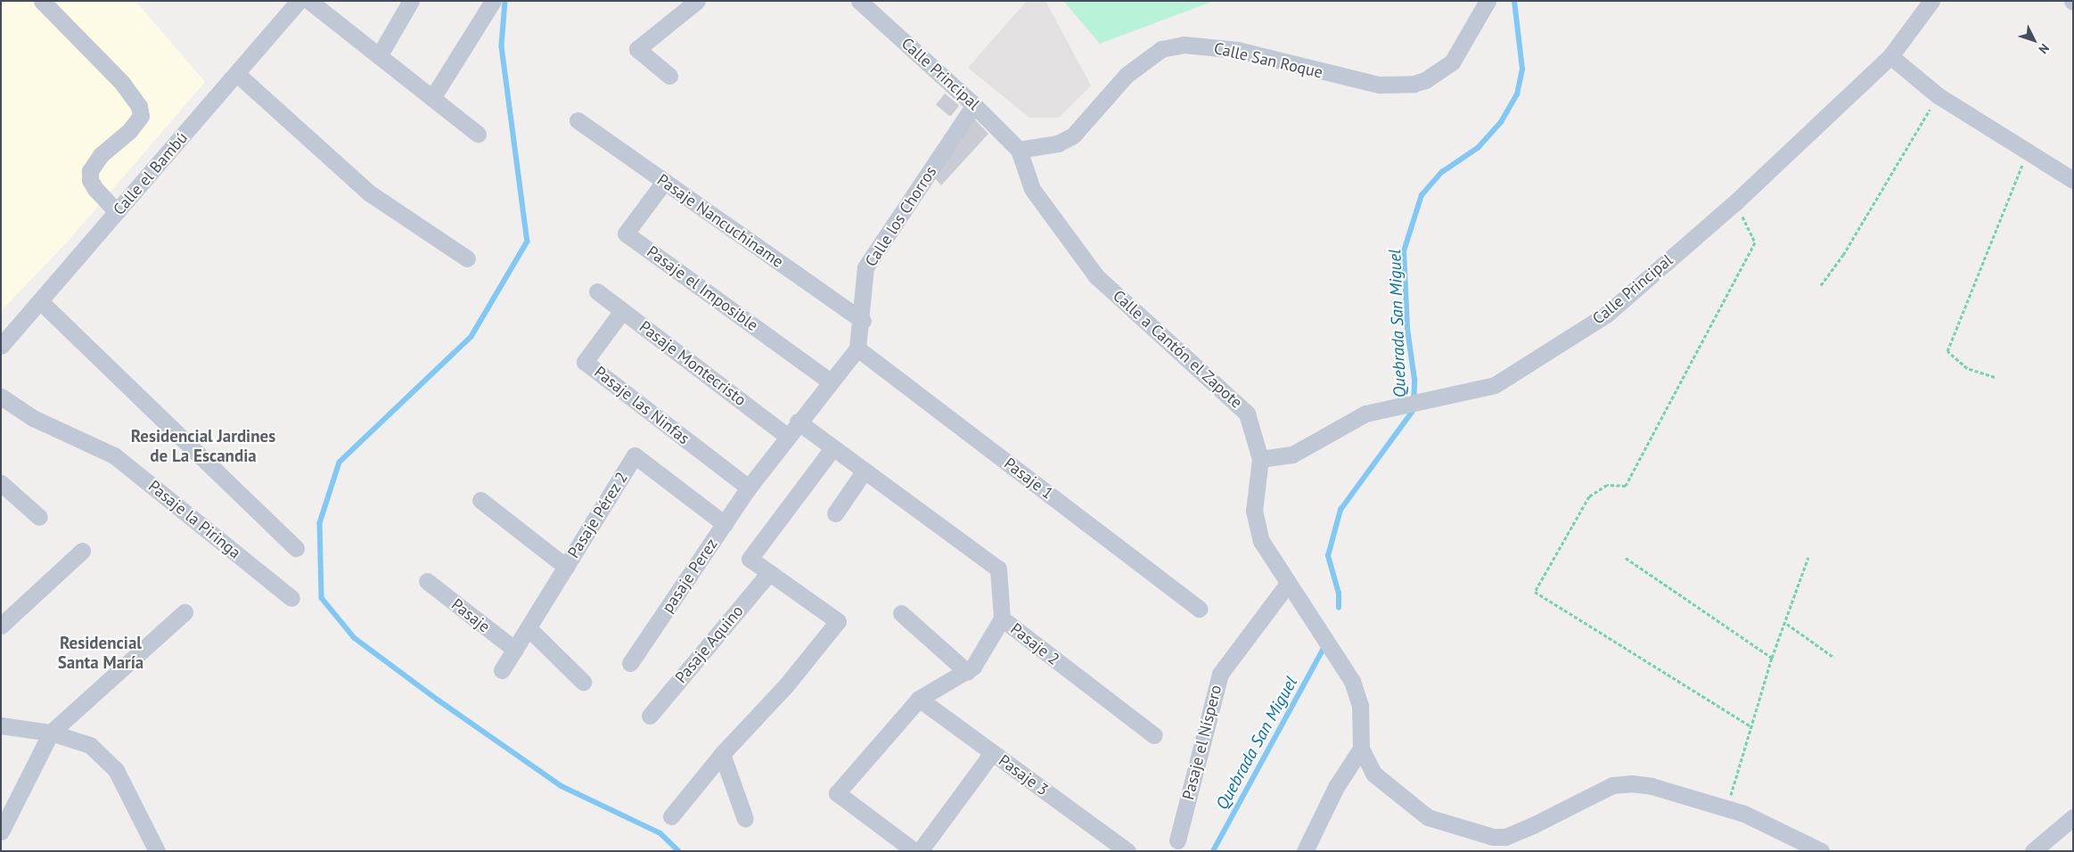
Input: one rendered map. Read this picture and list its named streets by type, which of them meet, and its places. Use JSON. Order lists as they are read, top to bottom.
{
  "streets": {
    "street": [
      "Calle San Roque",
      "Calle Principal",
      "Calle el Bambú",
      "Calle los Chorros",
      "Pasaje Nancuchiname",
      "Pasaje el Imposible",
      "Calle a Cantón el Zapote",
      "Pasaje Montecristo",
      "Pasaje las Ninfas",
      "Pasaje 1",
      "Pasaje Pérez 2",
      "Pasaje la Piringa",
      "pasaje Perez",
      "Pasaje",
      "Pasaje Aquino",
      "Pasaje 2",
      "Pasaje el Níspero",
      "Pasaje 3"
    ]
  },
  "crossings": [
    ["Calle San Roque", "Calle Principal"],
    ["Calle San Roque", "Calle a Cantón el Zapote"],
    ["Calle Principal", "Calle los Chorros"],
    ["Calle Principal", "Calle a Cantón el Zapote"],
    ["Calle los Chorros", "Pasaje Nancuchiname"],
    ["Calle los Chorros", "Pasaje el Imposible"],
    ["Calle los Chorros", "Pasaje Montecristo"],
    ["Calle los Chorros", "Pasaje las Ninfas"],
    ["Calle los Chorros", "Pasaje 1"],
    ["Calle los Chorros", "pasaje Perez"],
    ["Calle los Chorros", "Pasaje 2"],
    ["Pasaje Nancuchiname", "Pasaje el Imposible"],
    ["Calle a Cantón el Zapote", "Pasaje el Níspero"],
    ["Pasaje Montecristo", "Pasaje las Ninfas"],
    ["Pasaje las Ninfas", "pasaje Perez"],
    ["Pasaje Pérez 2", "pasaje Perez"],
    ["Pasaje Pérez 2", "Pasaje"]
  ],
  "districts": ["Residencial Jardines de La Escandia", "Residencial Santa María"],
  "water": ["Quebrada San Miguel"],
  "north": "bottom right"
}
